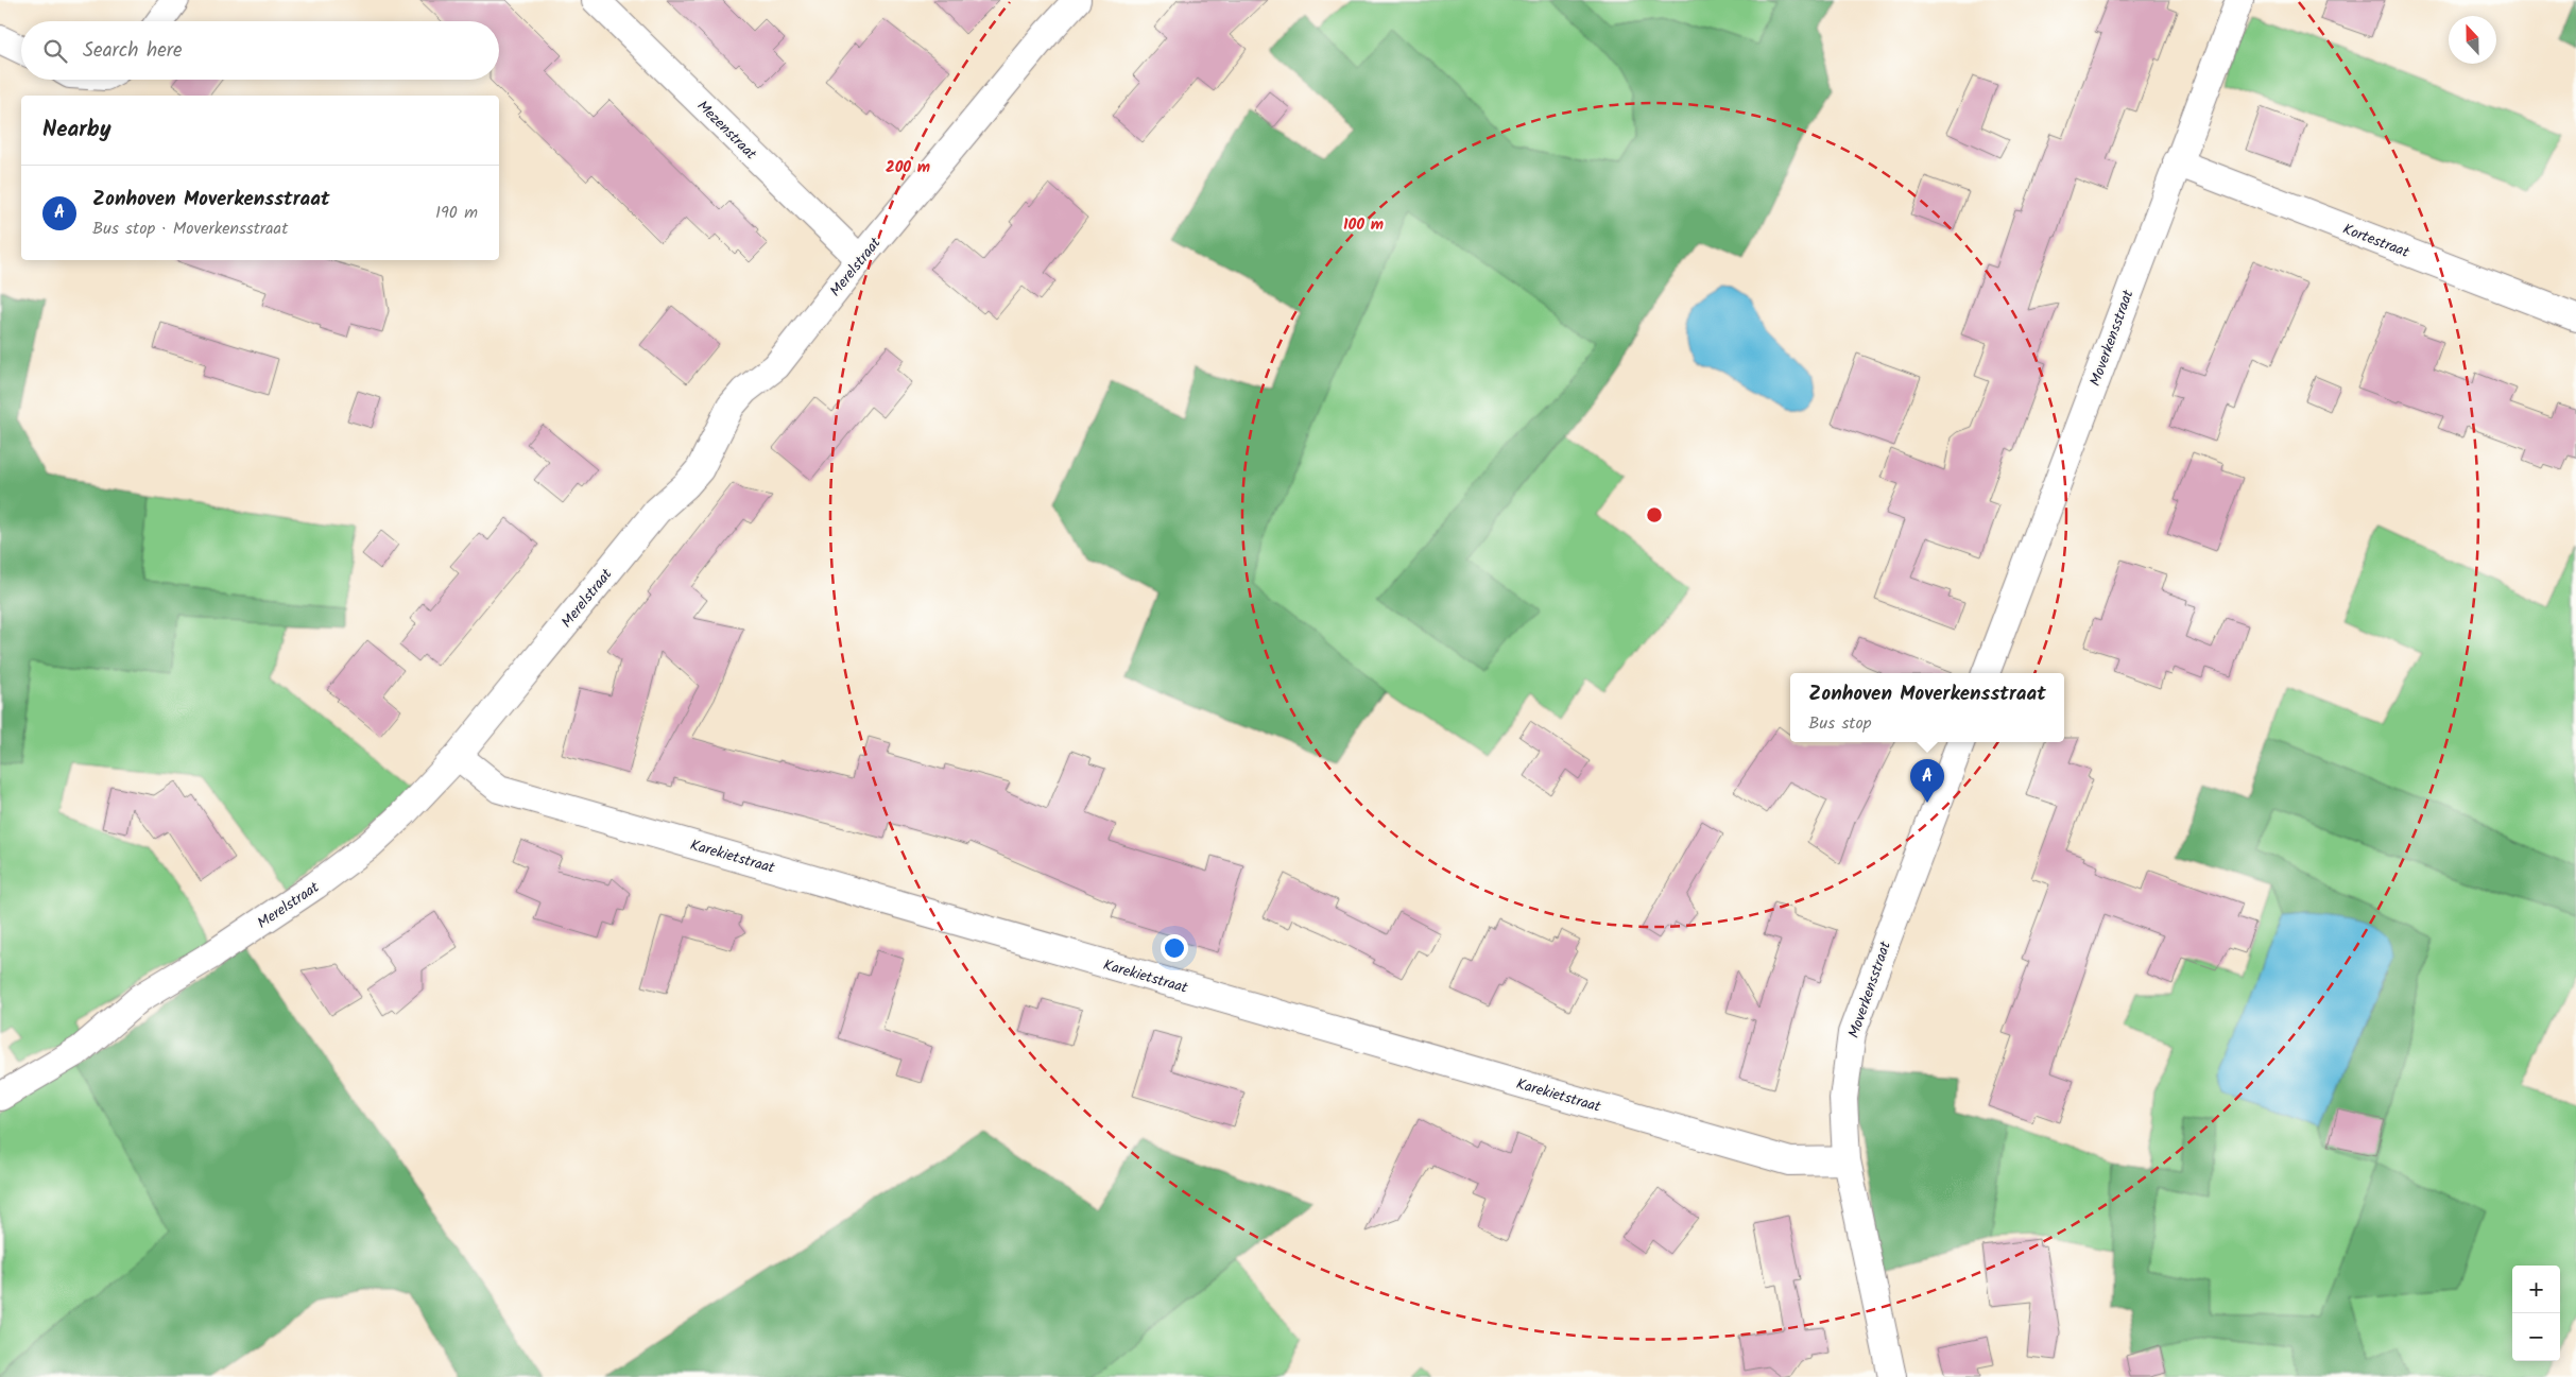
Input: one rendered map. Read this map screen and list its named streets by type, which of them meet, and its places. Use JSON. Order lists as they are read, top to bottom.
{
  "streets": {
    "street": [
      "Mezenstraat",
      "Kortestraat",
      "Merelstraat",
      "Moverkensstraat",
      "Karekietstraat"
    ]
  },
  "crossings": [
    ["Mezenstraat", "Merelstraat"],
    ["Kortestraat", "Moverkensstraat"],
    ["Merelstraat", "Karekietstraat"],
    ["Moverkensstraat", "Karekietstraat"]
  ],
  "north": "top",
  "page": {
    "search": "Search here",
    "heading": "Nearby",
    "list": [
      {
        "mark": "A",
        "name": "Zonhoven Moverkensstraat",
        "note": "Bus stop · Moverkensstraat",
        "value": "190 m"
      }
    ],
    "popup": ["Zonhoven Moverkensstraat", "Bus stop"],
    "pins": "A",
    "map_buttons": ["+", "−"]
  },
  "rings": ["200 m", "100 m"]
}
